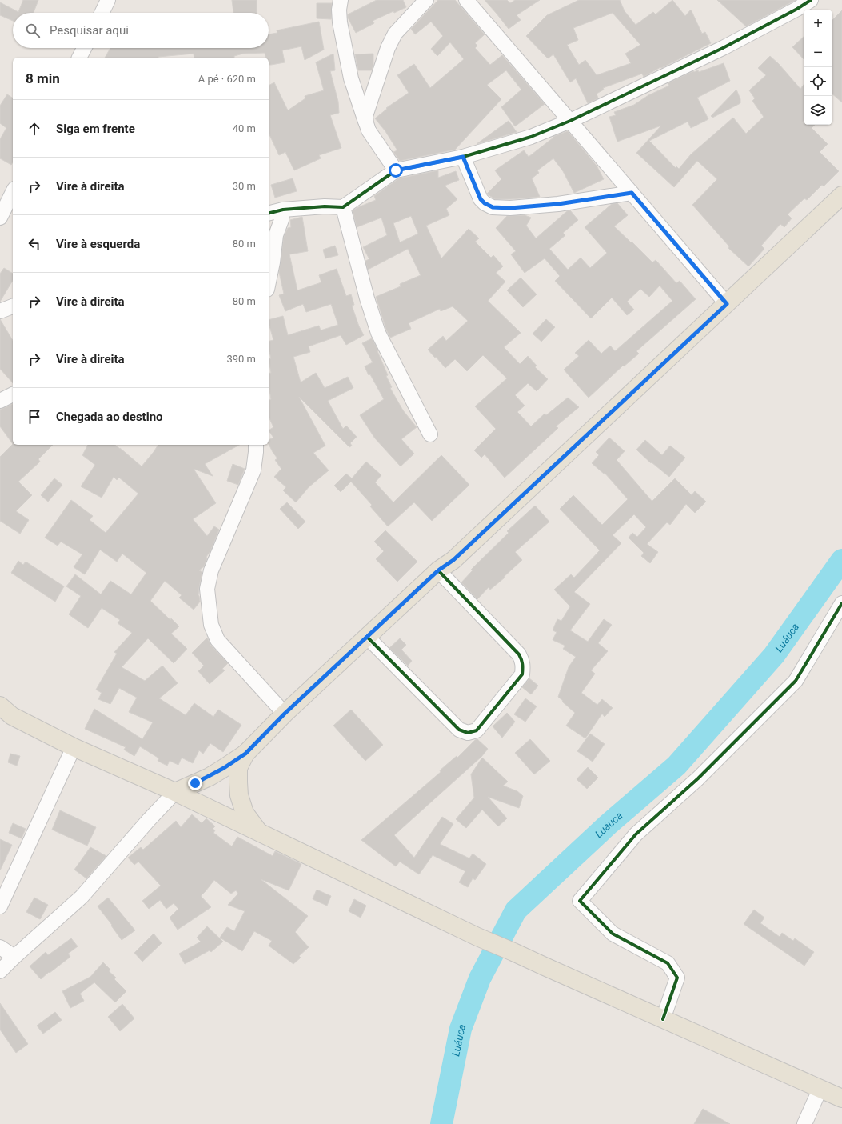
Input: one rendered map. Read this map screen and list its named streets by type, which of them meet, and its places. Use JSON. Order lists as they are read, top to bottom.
{
  "water": ["Luáuca"],
  "page": {
    "map_buttons": ["+", "−"],
    "search": "Pesquisar aqui",
    "heading": ["8 min", "A pé · 620 m"],
    "list": [
      ["Siga em frente", "40 m"],
      ["Vire à direita", "30 m"],
      ["Vire à esquerda", "80 m"],
      ["Vire à direita", "80 m"],
      ["Vire à direita", "390 m"],
      "Chegada ao destino"
    ]
  }
}
